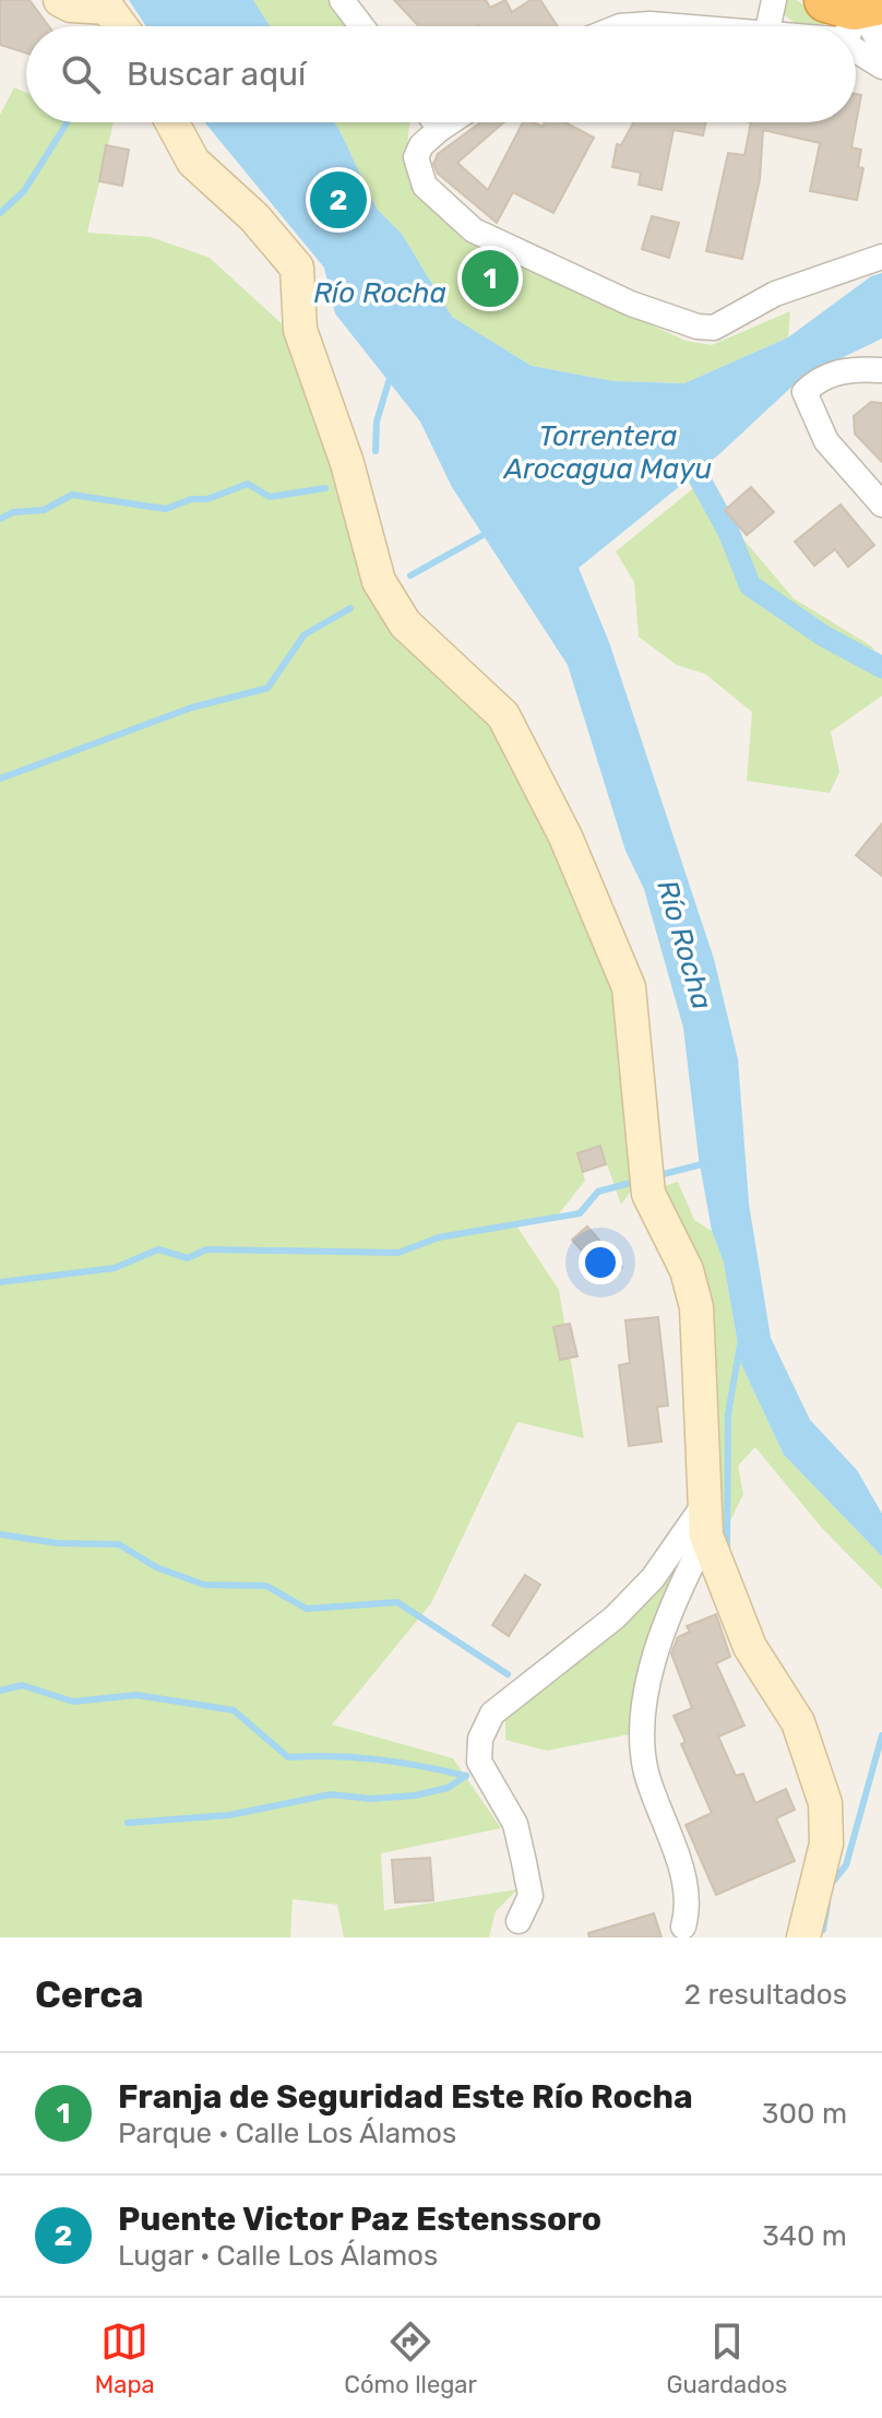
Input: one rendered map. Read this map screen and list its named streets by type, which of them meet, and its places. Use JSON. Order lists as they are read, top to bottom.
{
  "water": ["Río Rocha", "Torrentera Arocagua Mayu"],
  "page": {
    "search": "Buscar aquí",
    "pins": ["2", "1"],
    "heading": ["Cerca", "2 resultados"],
    "list": [
      {
        "mark": "1",
        "name": "Franja de Seguridad Este Río Rocha",
        "note": "Parque · Calle Los Álamos",
        "value": "300 m"
      },
      {
        "mark": "2",
        "name": "Puente Victor Paz Estenssoro",
        "note": "Lugar · Calle Los Álamos",
        "value": "340 m"
      }
    ],
    "nav": ["Mapa", "Cómo llegar", "Guardados"]
  }
}
